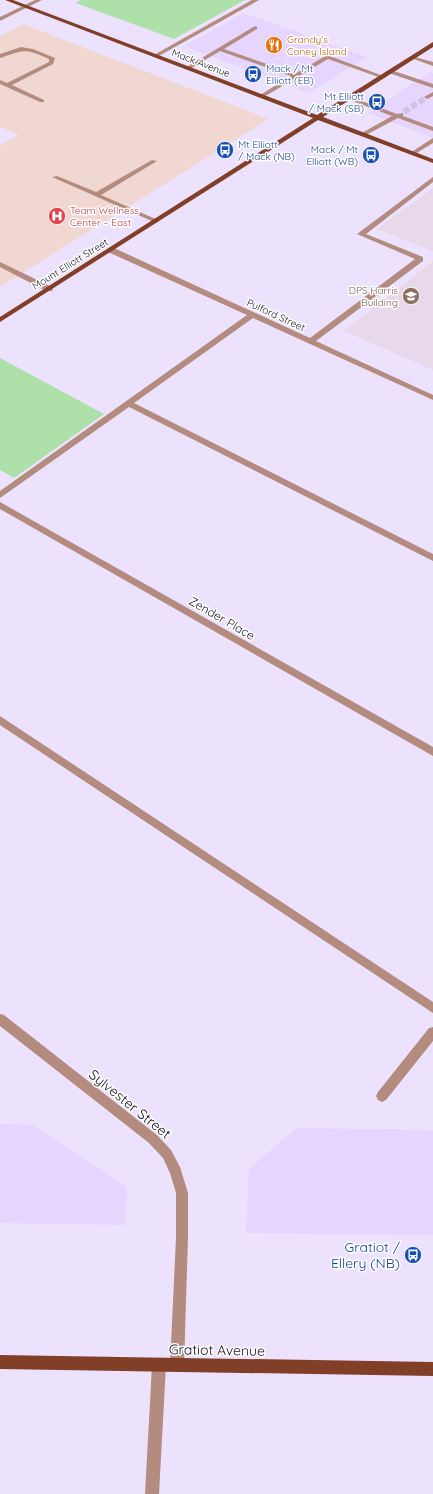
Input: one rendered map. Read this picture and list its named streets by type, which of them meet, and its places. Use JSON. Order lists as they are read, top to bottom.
{
  "streets": {
    "main road": ["Mack Avenue", "Mount Elliott Street", "Gratiot Avenue"],
    "street": ["Pulford Street", "Zender Place", "Sylvester Street"]
  },
  "crossings": [
    ["Mack Avenue", "Mount Elliott Street"],
    ["Mount Elliott Street", "Pulford Street"],
    ["Sylvester Street", "Gratiot Avenue"]
  ],
  "places": {
    "restaurant": ["Grandy's Coney Island"],
    "bus stop": [
      "Mack / Mt Elliott (EB)",
      "Mt Elliott / Mack (SB)",
      "Mt Elliott / Mack (NB)",
      "Mack / Mt Elliott (WB)",
      "Gratiot / Ellery (NB)"
    ],
    "hospital": ["Team Wellness Center – East"],
    "school or university": ["DPS Harris Building"]
  }
}
